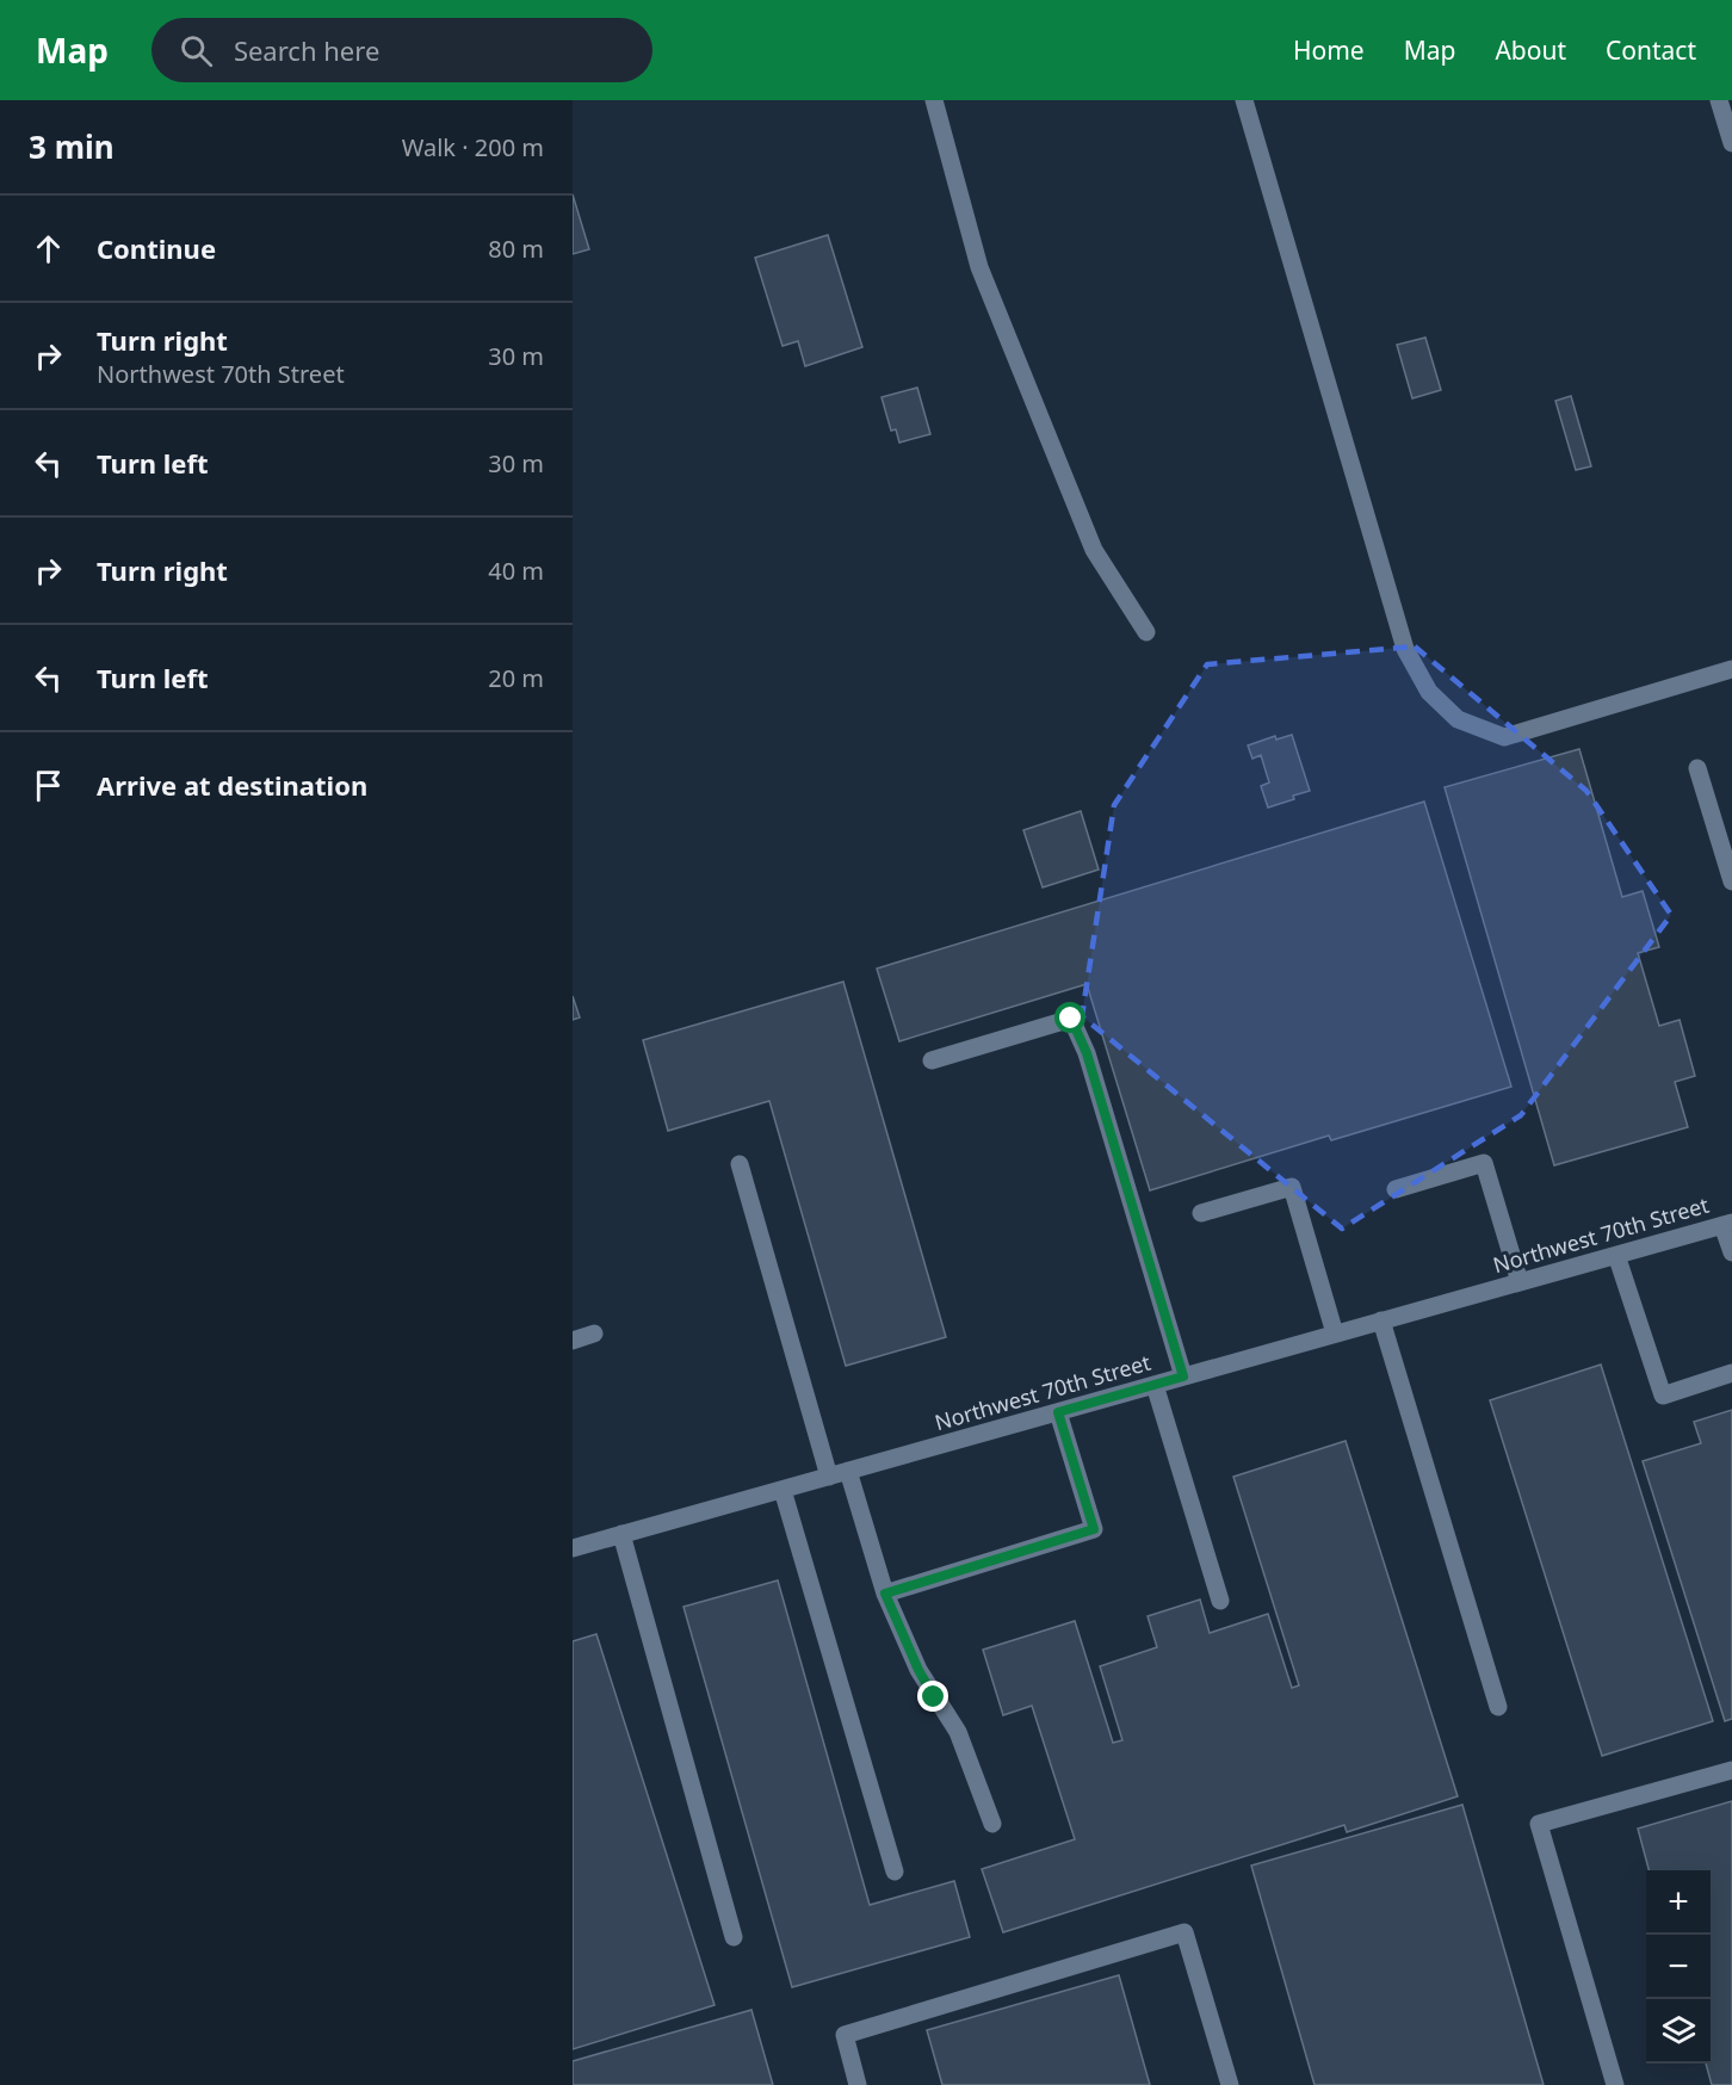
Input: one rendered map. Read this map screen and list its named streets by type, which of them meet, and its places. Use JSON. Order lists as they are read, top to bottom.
{
  "streets": {
    "street": ["Northwest 70th Street"]
  },
  "page": {
    "header": "Map",
    "search": "Search here",
    "nav": [
      "Home",
      "Map",
      "About",
      "Contact"
    ],
    "heading": ["3 min", "Walk · 200 m"],
    "list": [
      ["Continue", "80 m"],
      ["Turn right", "Northwest 70th Street", "30 m"],
      ["Turn left", "30 m"],
      ["Turn right", "40 m"],
      ["Turn left", "20 m"],
      "Arrive at destination"
    ],
    "map_buttons": ["+", "−"]
  }
}
